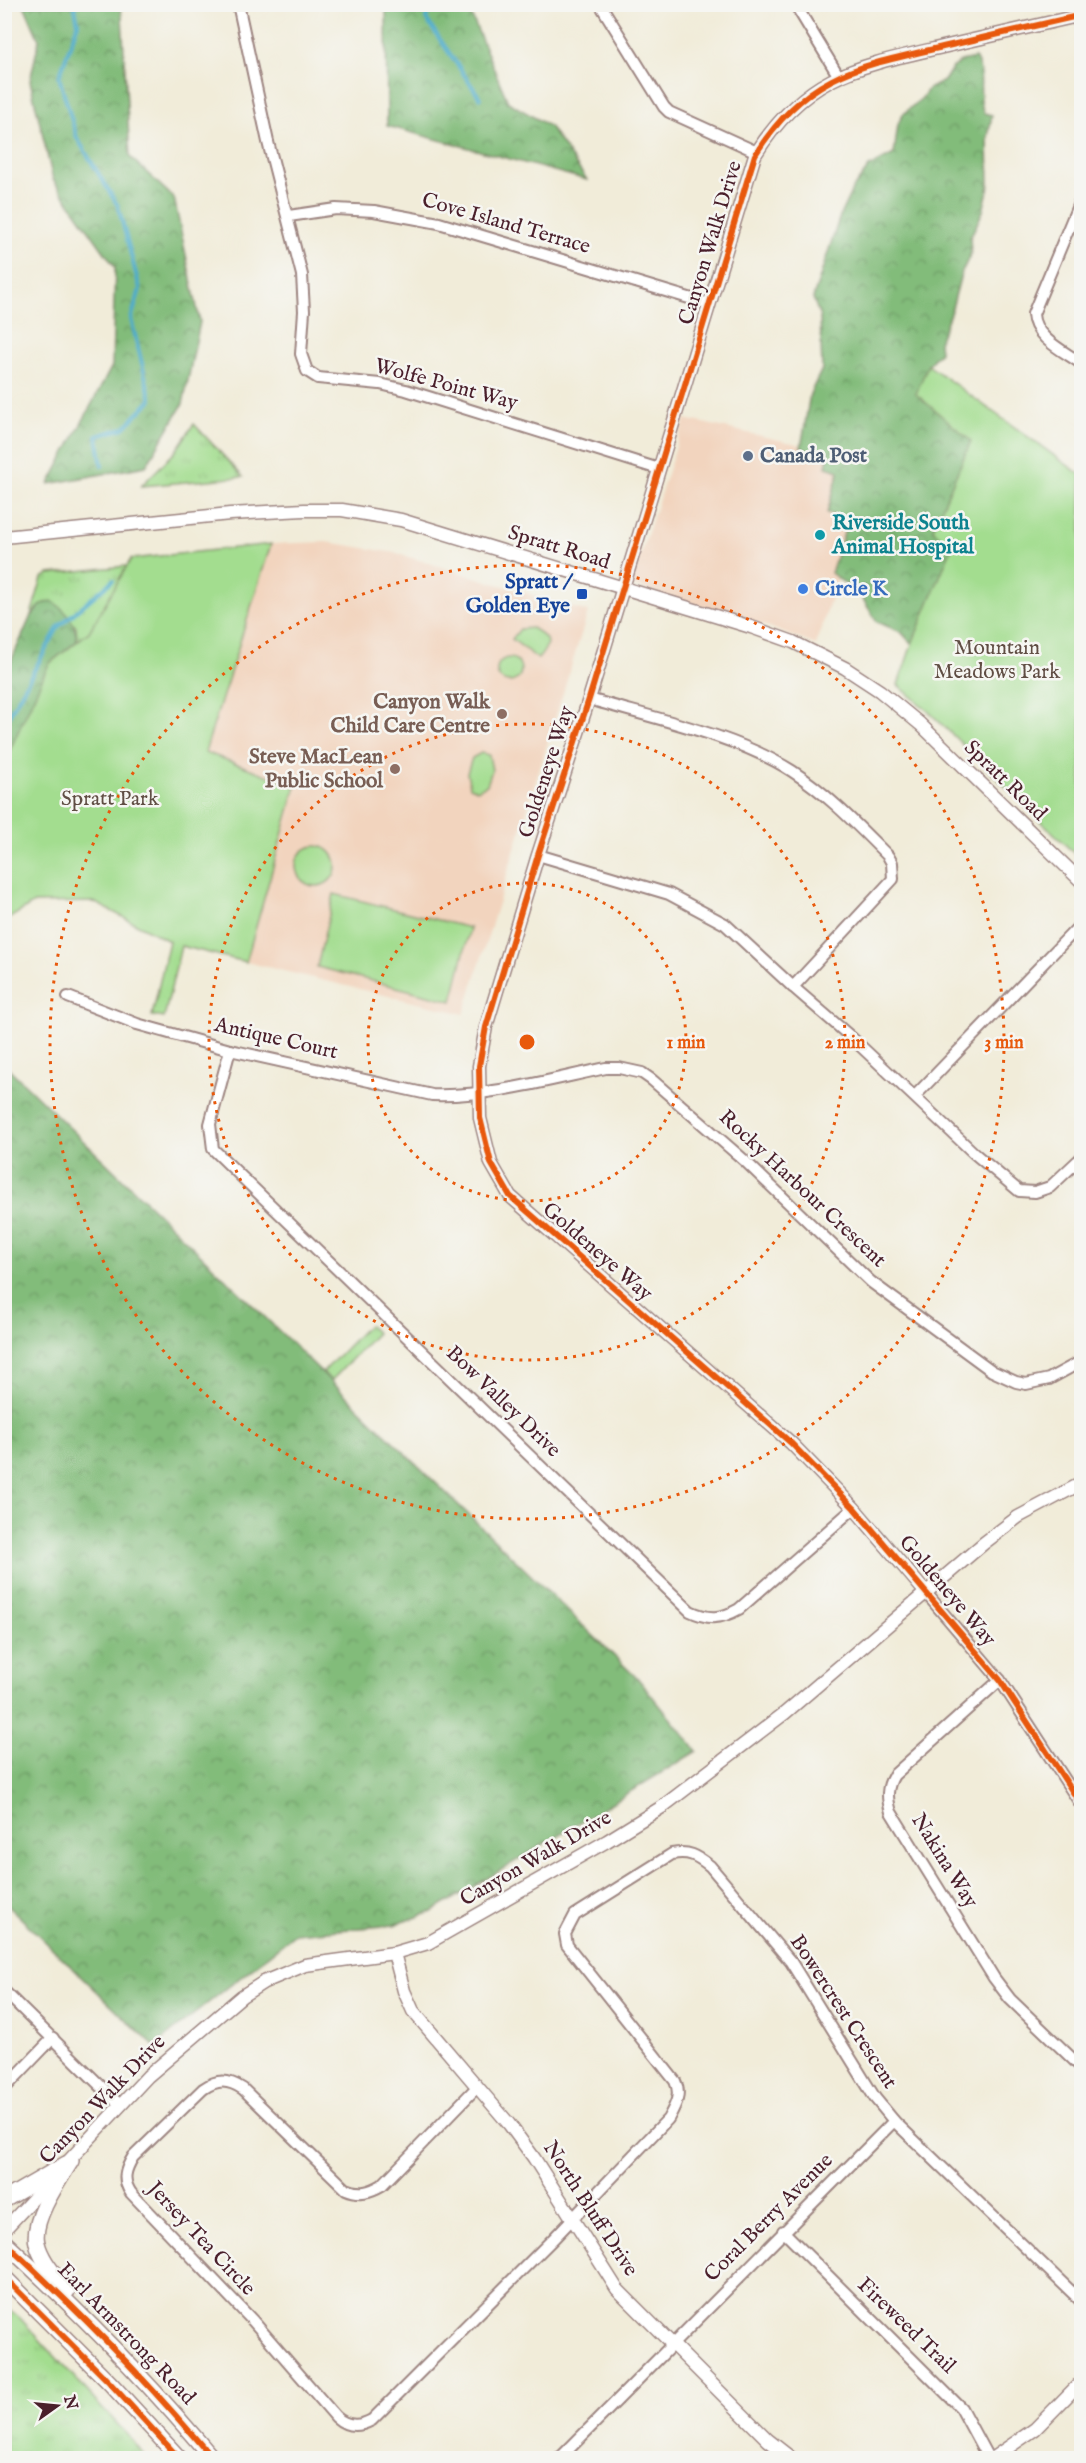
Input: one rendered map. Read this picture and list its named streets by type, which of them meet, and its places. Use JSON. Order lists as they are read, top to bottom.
{
  "streets": {
    "main road": ["Earl Armstrong Road"],
    "street": [
      "Cove Island Terrace",
      "Canyon Walk Drive",
      "Wolfe Point Way",
      "Spratt Road",
      "Goldeneye Way",
      "Antique Court",
      "Rocky Harbour Crescent",
      "Bow Valley Drive",
      "Nakina Way",
      "Bowercrest Crescent",
      "North Bluff Drive",
      "Coral Berry Avenue",
      "Jersey Tea Circle",
      "Fireweed Trail"
    ]
  },
  "crossings": [
    ["Cove Island Terrace", "Canyon Walk Drive"],
    ["Cove Island Terrace", "Wolfe Point Way"],
    ["Canyon Walk Drive", "Wolfe Point Way"],
    ["Canyon Walk Drive", "Spratt Road"],
    ["Canyon Walk Drive", "Goldeneye Way"],
    ["Canyon Walk Drive", "North Bluff Drive"],
    ["Spratt Road", "Goldeneye Way"],
    ["Goldeneye Way", "Antique Court"],
    ["Goldeneye Way", "Rocky Harbour Crescent"],
    ["Goldeneye Way", "Bow Valley Drive"],
    ["Goldeneye Way", "Nakina Way"],
    ["Antique Court", "Rocky Harbour Crescent"],
    ["Antique Court", "Bow Valley Drive"],
    ["Bowercrest Crescent", "North Bluff Drive"],
    ["Bowercrest Crescent", "Coral Berry Avenue"],
    ["Bowercrest Crescent", "Jersey Tea Circle"],
    ["North Bluff Drive", "Coral Berry Avenue"],
    ["North Bluff Drive", "Jersey Tea Circle"],
    ["Coral Berry Avenue", "Fireweed Trail"]
  ],
  "parks": ["Mountain Meadows Park", "Spratt Park"],
  "places": {
    "other": [
      "Canada Post",
      "Riverside South Animal Hospital",
      "Circle K",
      "Canyon Walk Child Care Centre",
      "Steve MacLean Public School"
    ],
    "transit": ["Spratt / Golden Eye"]
  },
  "north": "right",
  "rings": ["1 min", "2 min", "3 min"]
}
